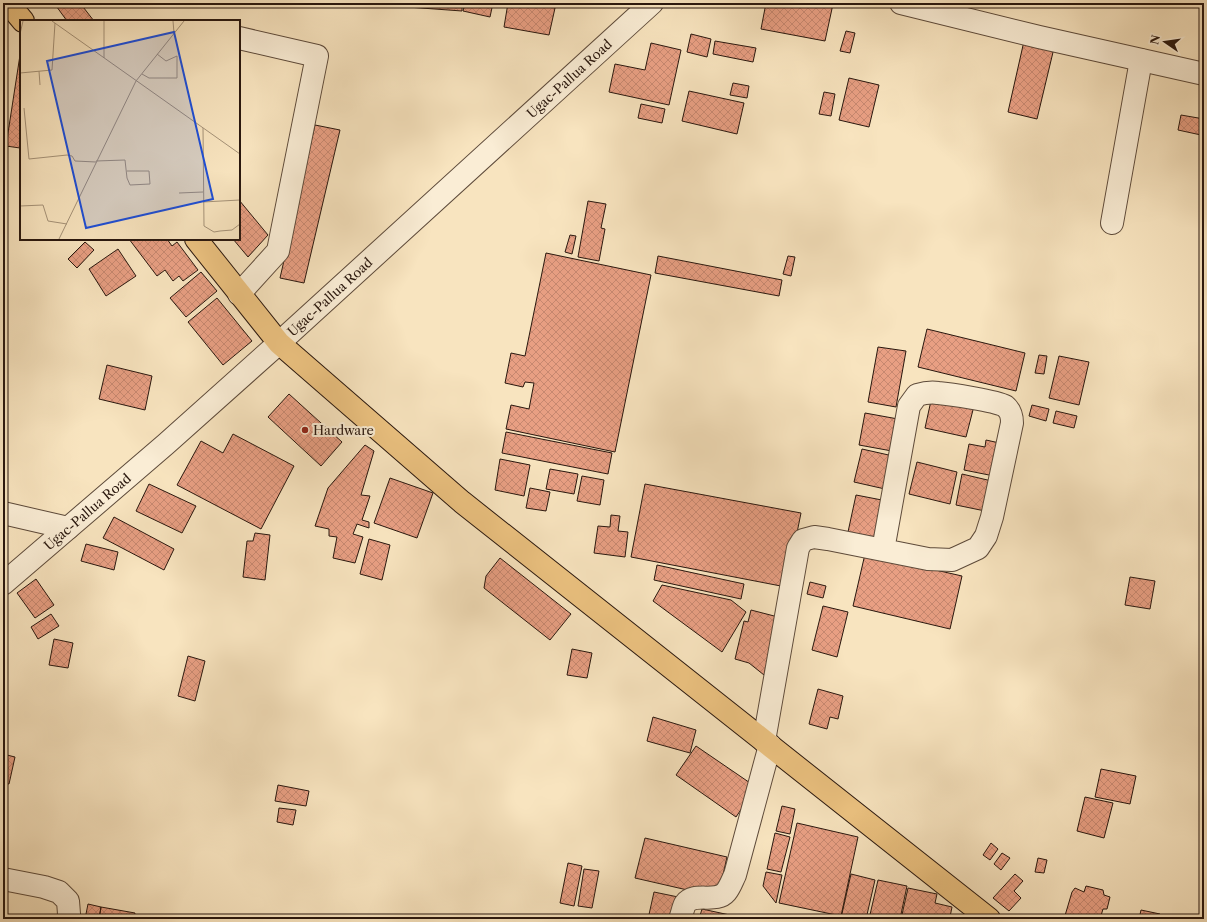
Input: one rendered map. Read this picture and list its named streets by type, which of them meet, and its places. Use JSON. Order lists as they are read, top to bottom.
{
  "streets": {
    "street": ["Ugac-Pallua Road"]
  },
  "places": ["Hardware"],
  "north": "left"
}
